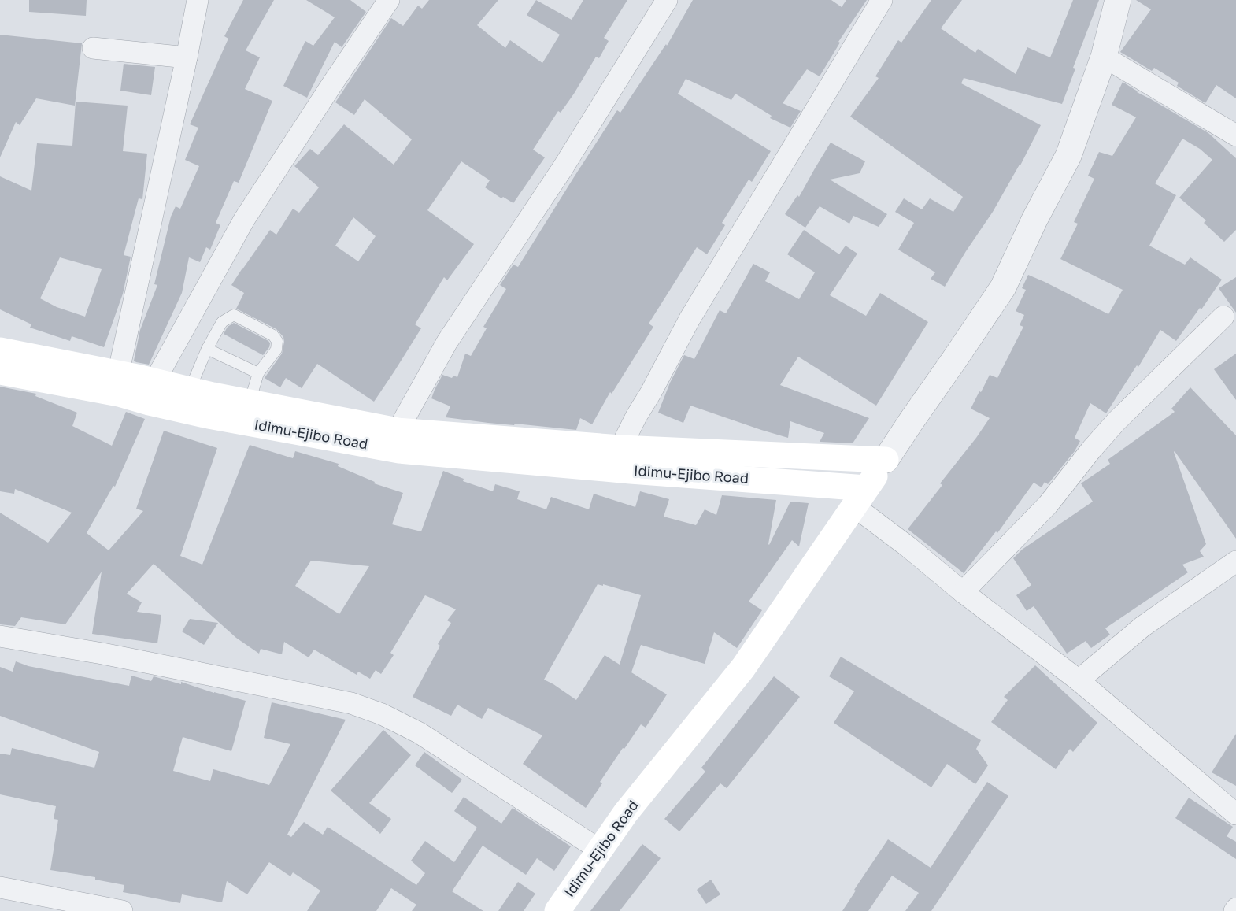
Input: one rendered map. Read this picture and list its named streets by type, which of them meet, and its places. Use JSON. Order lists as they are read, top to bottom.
{
  "streets": {
    "main road": ["Idimu-Ejibo Road"]
  }
}
